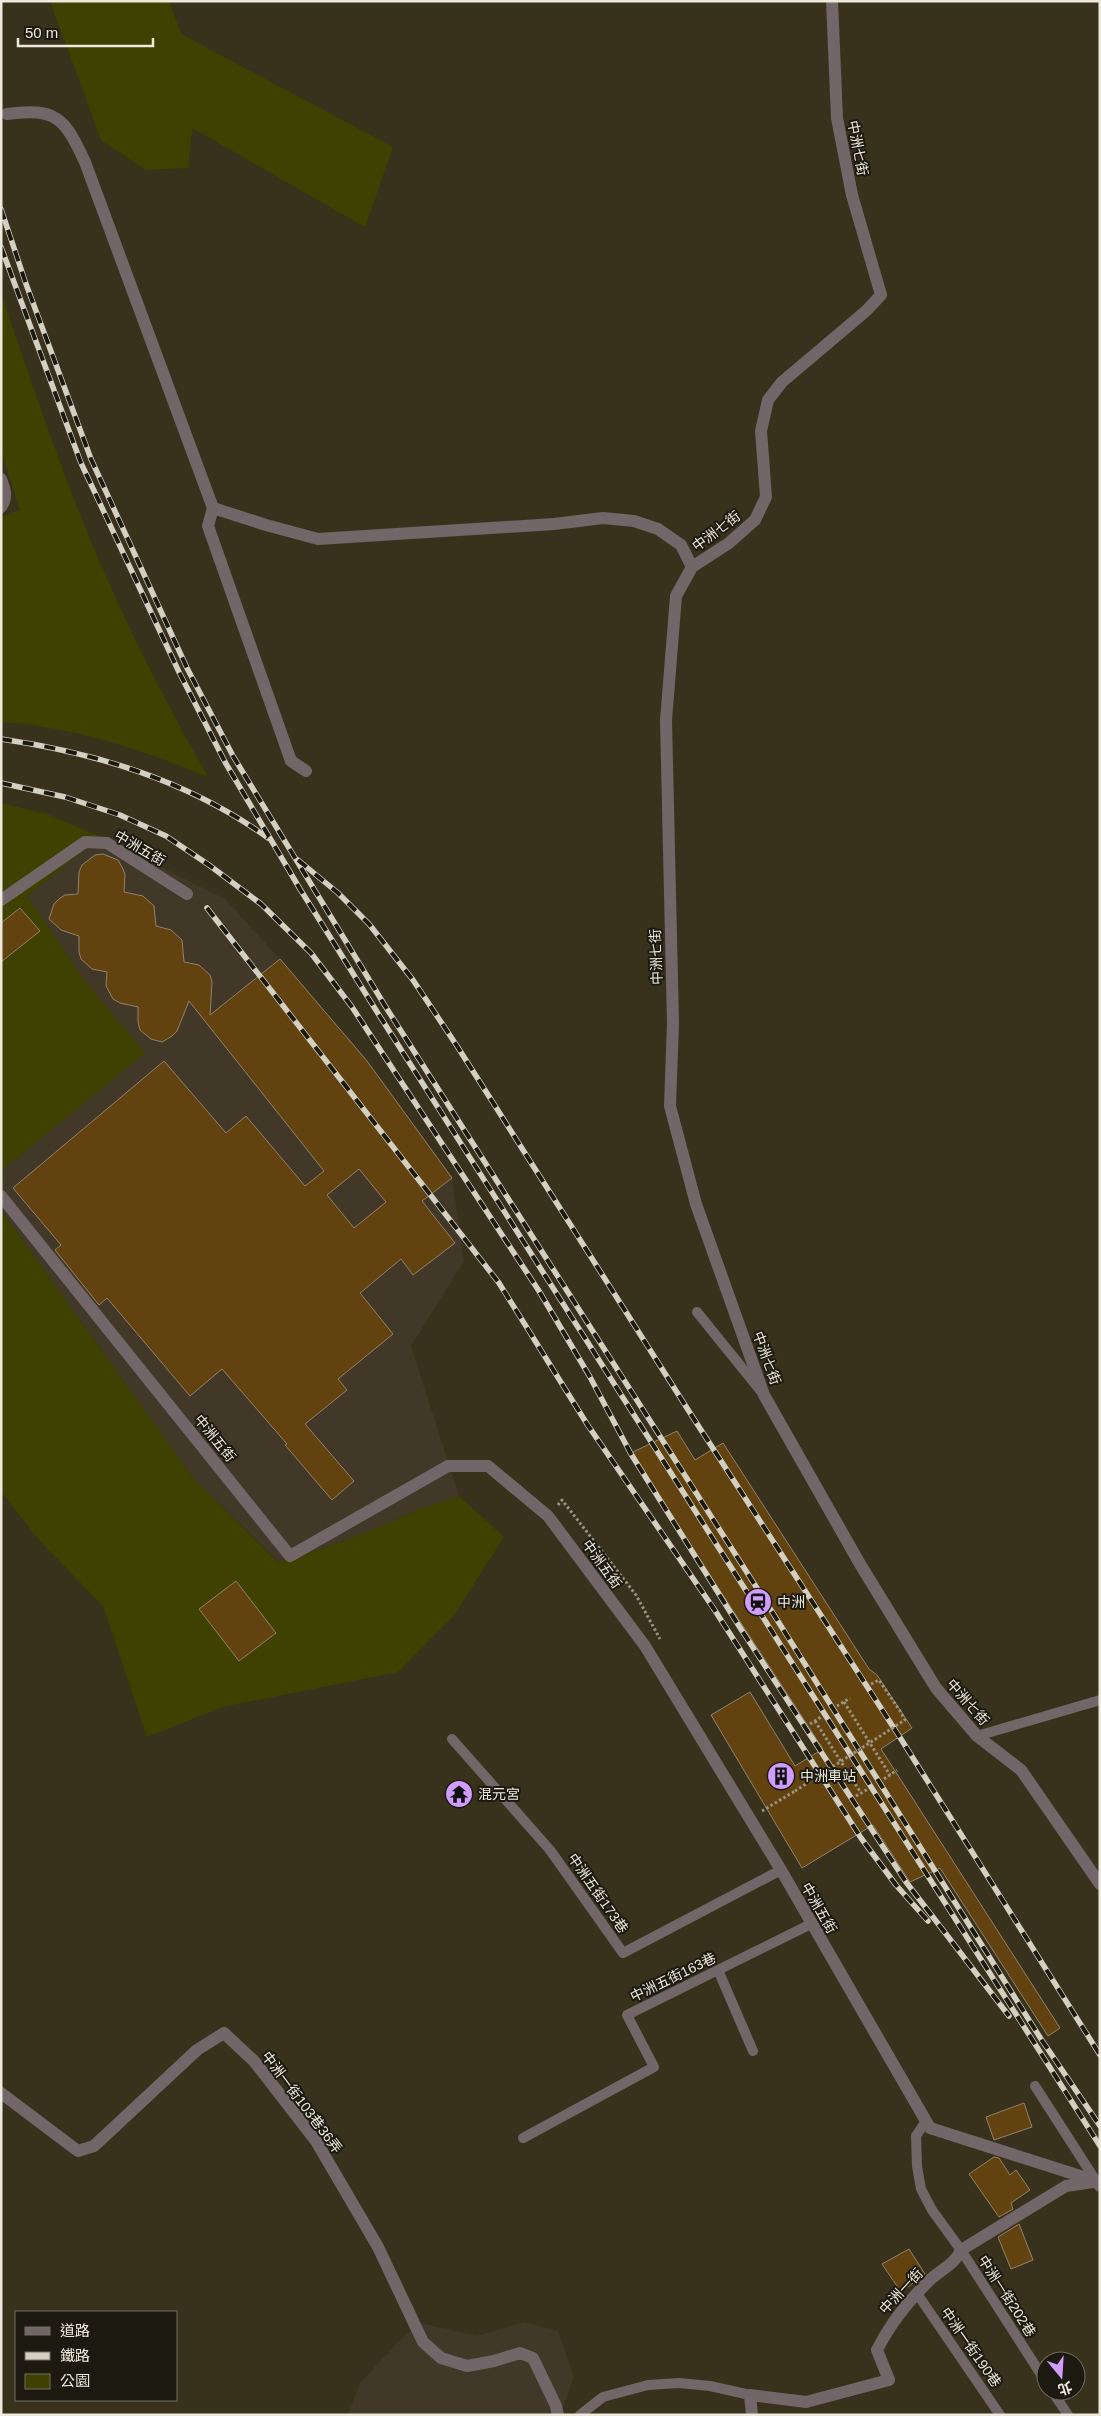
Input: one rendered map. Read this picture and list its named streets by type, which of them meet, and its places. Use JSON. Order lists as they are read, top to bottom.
{
  "streets": {
    "street": [
      "中洲七街",
      "中洲五街",
      "中洲一街103巷36弄",
      "中洲一街"
    ],
    "lane": [
      "中洲五街173巷",
      "中洲五街163巷",
      "中洲一街202巷",
      "中洲一街190巷"
    ]
  },
  "crossings": [
    ["中洲五街", "中洲五街173巷"],
    ["中洲五街", "中洲五街163巷"],
    ["中洲五街", "中洲一街"],
    ["中洲五街", "中洲一街202巷"],
    ["中洲一街", "中洲一街202巷"],
    ["中洲一街", "中洲一街190巷"]
  ],
  "places": {
    "station": ["中洲"],
    "building": ["中洲車站"],
    "temple": ["混元宮"]
  },
  "legend": ["道路", "鐵路", "公園"],
  "scale_bar": "50 m",
  "north": "bottom"
}
